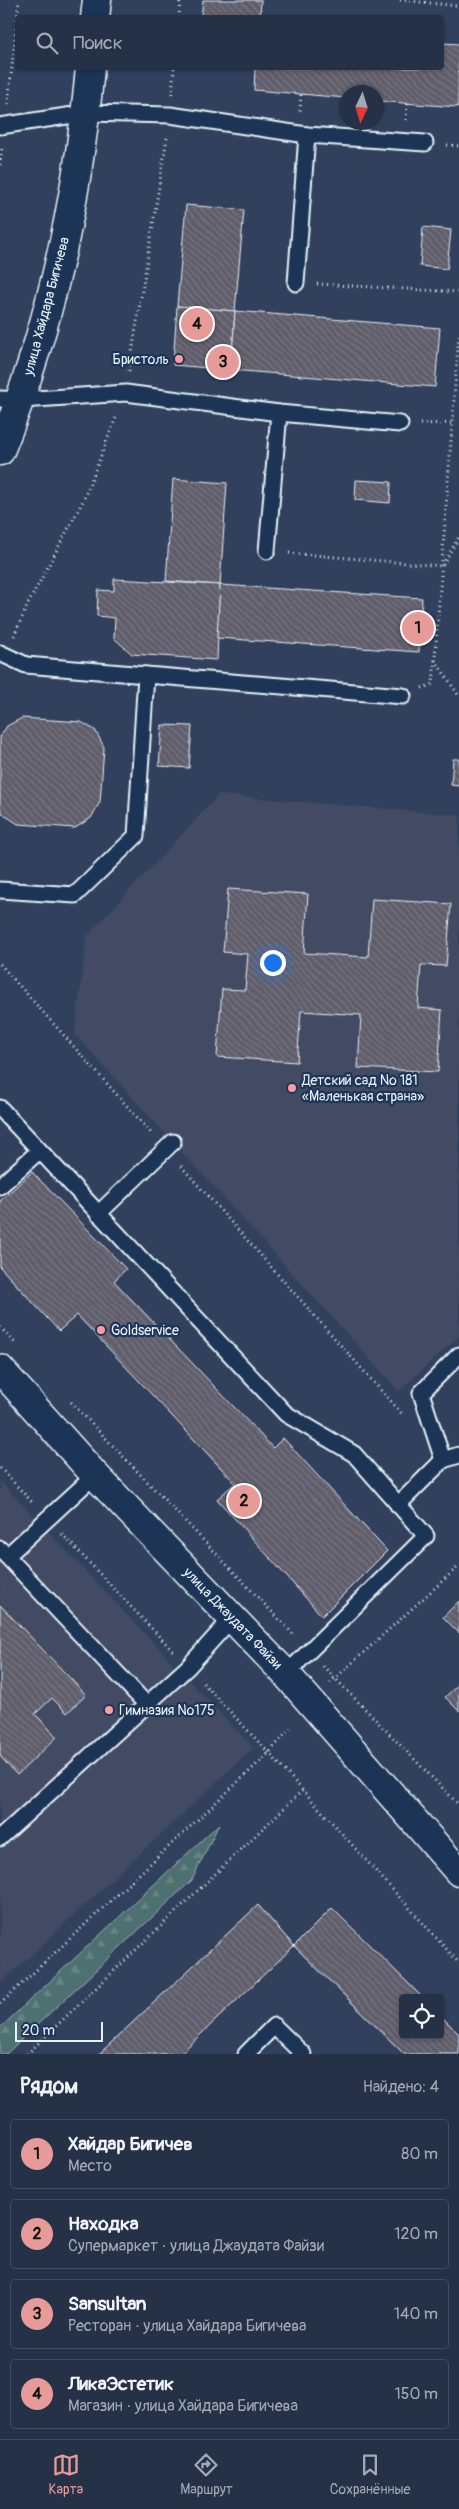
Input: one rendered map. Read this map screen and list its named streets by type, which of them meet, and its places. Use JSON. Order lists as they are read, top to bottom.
{
  "streets": {
    "street": ["улица Хайдара Бигичева", "улица Джаудата Файзи"]
  },
  "places": [
    "Бристоль",
    "Детский сад № 181 «Маленькая страна»",
    "Goldservice",
    "Гимназия №175"
  ],
  "scale_bar": "20 m",
  "north": "bottom",
  "page": {
    "search": "Поиск",
    "pins": [
      "4",
      "3",
      "1",
      "2"
    ],
    "scale": "20 m",
    "heading": ["Рядом", "Найдено: 4"],
    "list": [
      {
        "mark": "1",
        "name": "Хайдар Бигичев",
        "note": "Место",
        "value": "80 m"
      },
      {
        "mark": "2",
        "name": "Находка",
        "note": "Супермаркет · улица Джаудата Файзи",
        "value": "120 m"
      },
      {
        "mark": "3",
        "name": "Sansultan",
        "note": "Ресторан · улица Хайдара Бигичева",
        "value": "140 m"
      },
      {
        "mark": "4",
        "name": "ЛикаЭстетик",
        "note": "Магазин · улица Хайдара Бигичева",
        "value": "150 m"
      }
    ],
    "nav": ["Карта", "Маршрут", "Сохранённые"]
  }
}
